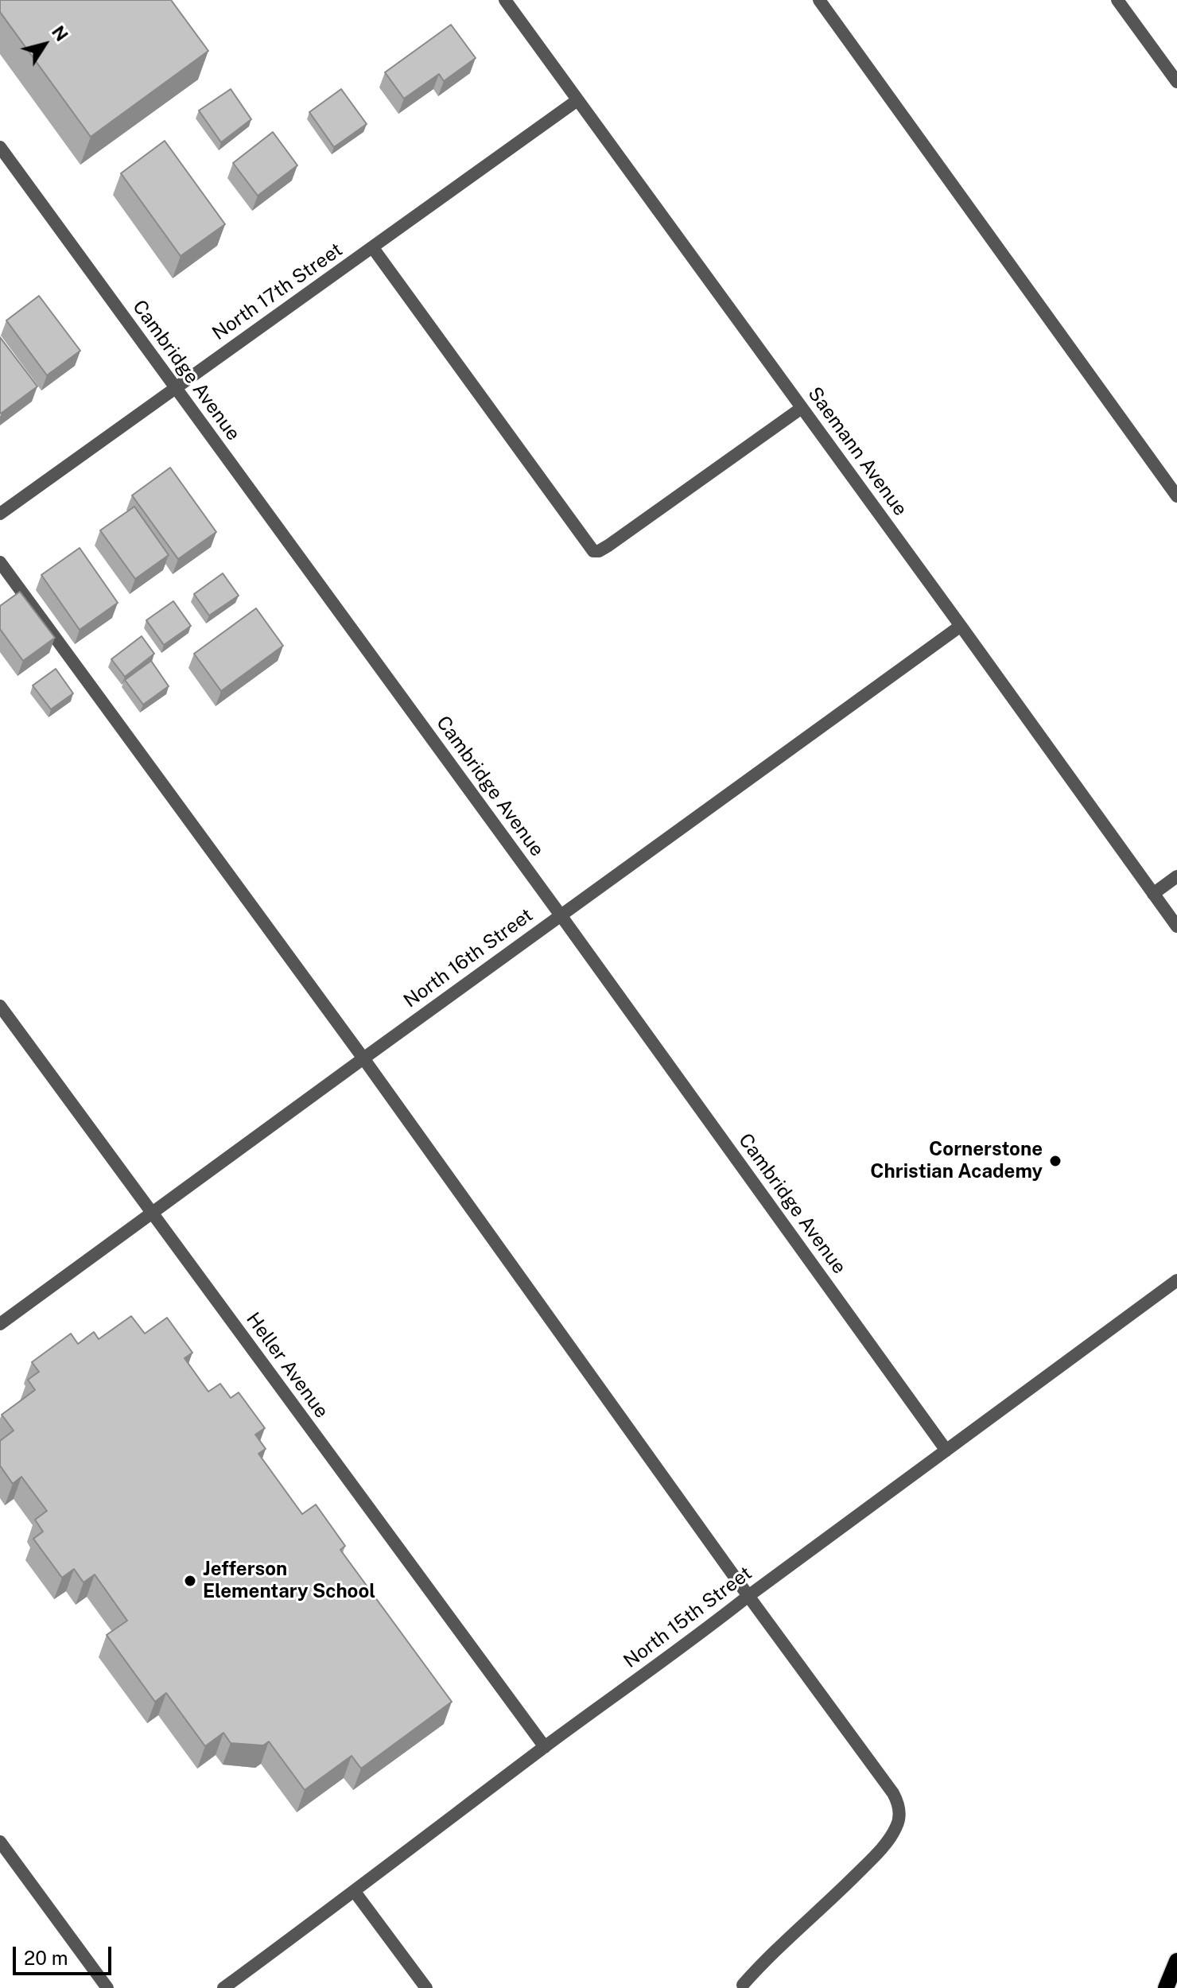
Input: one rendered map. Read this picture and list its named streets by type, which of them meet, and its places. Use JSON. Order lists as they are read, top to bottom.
{
  "streets": {
    "street": [
      "North 17th Street",
      "Cambridge Avenue",
      "Saemann Avenue",
      "North 16th Street",
      "Heller Avenue",
      "North 15th Street"
    ]
  },
  "crossings": [
    ["North 17th Street", "Cambridge Avenue"],
    ["North 17th Street", "Saemann Avenue"],
    ["Cambridge Avenue", "North 16th Street"],
    ["Cambridge Avenue", "North 15th Street"],
    ["Saemann Avenue", "North 16th Street"],
    ["North 16th Street", "Heller Avenue"],
    ["Heller Avenue", "North 15th Street"]
  ],
  "places": ["Cornerstone Christian Academy", "Jefferson Elementary School"],
  "scale_bar": "20 m",
  "north": "top right"
}
